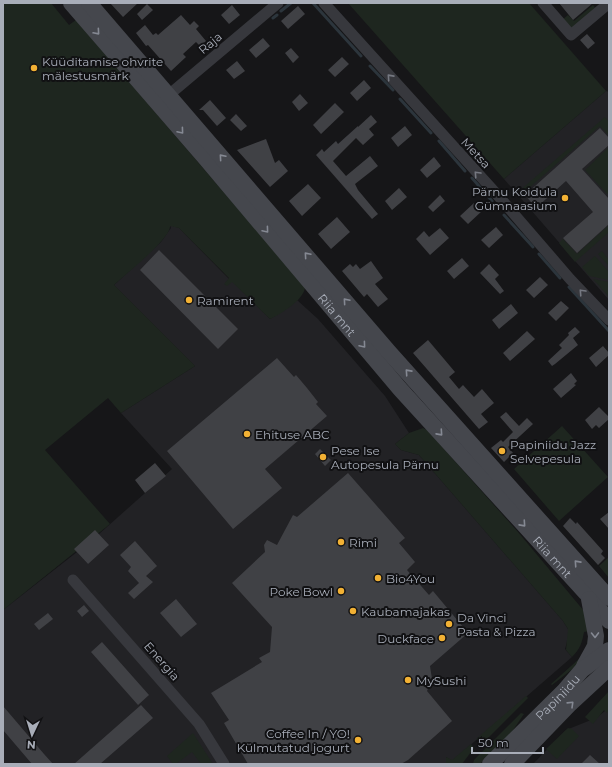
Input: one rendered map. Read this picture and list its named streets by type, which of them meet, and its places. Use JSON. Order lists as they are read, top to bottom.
{
  "streets": {
    "main road": ["Riia mnt", "Papiniidu"],
    "street": ["Raja", "Metsa", "Energia"]
  },
  "crossings": [
    ["Raja", "Riia mnt"]
  ],
  "one_way": ["Metsa"],
  "places": [
    "Küüditamise ohvrite mälestusmärk",
    "Pärnu Koidula Gümnaasium",
    "Ramirent",
    "Ehituse ABC",
    "Papiniidu Jazz Selvepesula",
    "Pese Ise Autopesula Pärnu",
    "Rimi",
    "Bio4You",
    "Poke Bowl",
    "Kaubamajakas",
    "Da Vinci Pasta & Pizza",
    "Duckface",
    "MySushi",
    "Coffee In / YO! Külmutatud jogurt"
  ],
  "scale_bar": "50 m",
  "north": "bottom"
}
